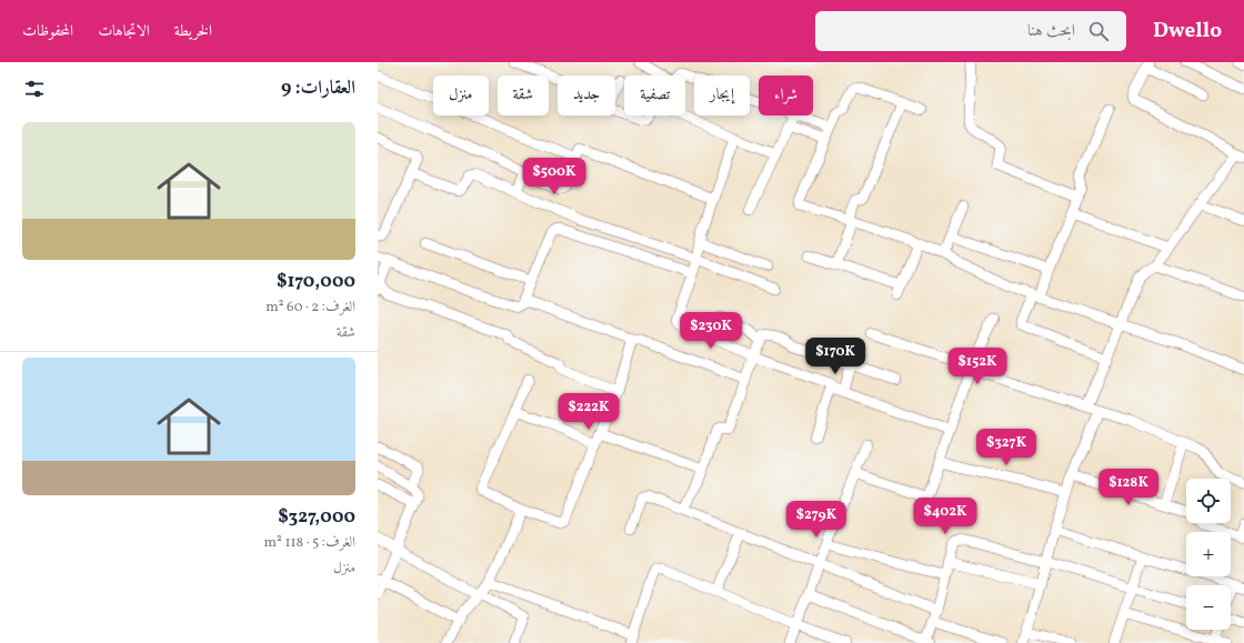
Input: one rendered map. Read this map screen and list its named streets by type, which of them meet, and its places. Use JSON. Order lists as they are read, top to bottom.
{
  "page": {
    "header": "Dwello",
    "search": "ابحث هنا",
    "nav": ["الخريطة", "الاتجاهات", "المحفوظات"],
    "heading": "العقارات: 9",
    "chip": [
      "شراء",
      "إيجار",
      "تصفية",
      "جديد",
      "شقة",
      "منزل"
    ],
    "list": [
      {
        "name": "$170,000",
        "note": "الغرف: 2 · 60 m² · شقة"
      },
      {
        "name": "$327,000",
        "note": "الغرف: 5 · 118 m² · منزل"
      }
    ],
    "price": [
      "$500K",
      "$230K",
      "$170K",
      "$152K",
      "$222K",
      "$327K",
      "$128K",
      "$402K",
      "$279K"
    ],
    "map_buttons": ["+", "−"]
  }
}
